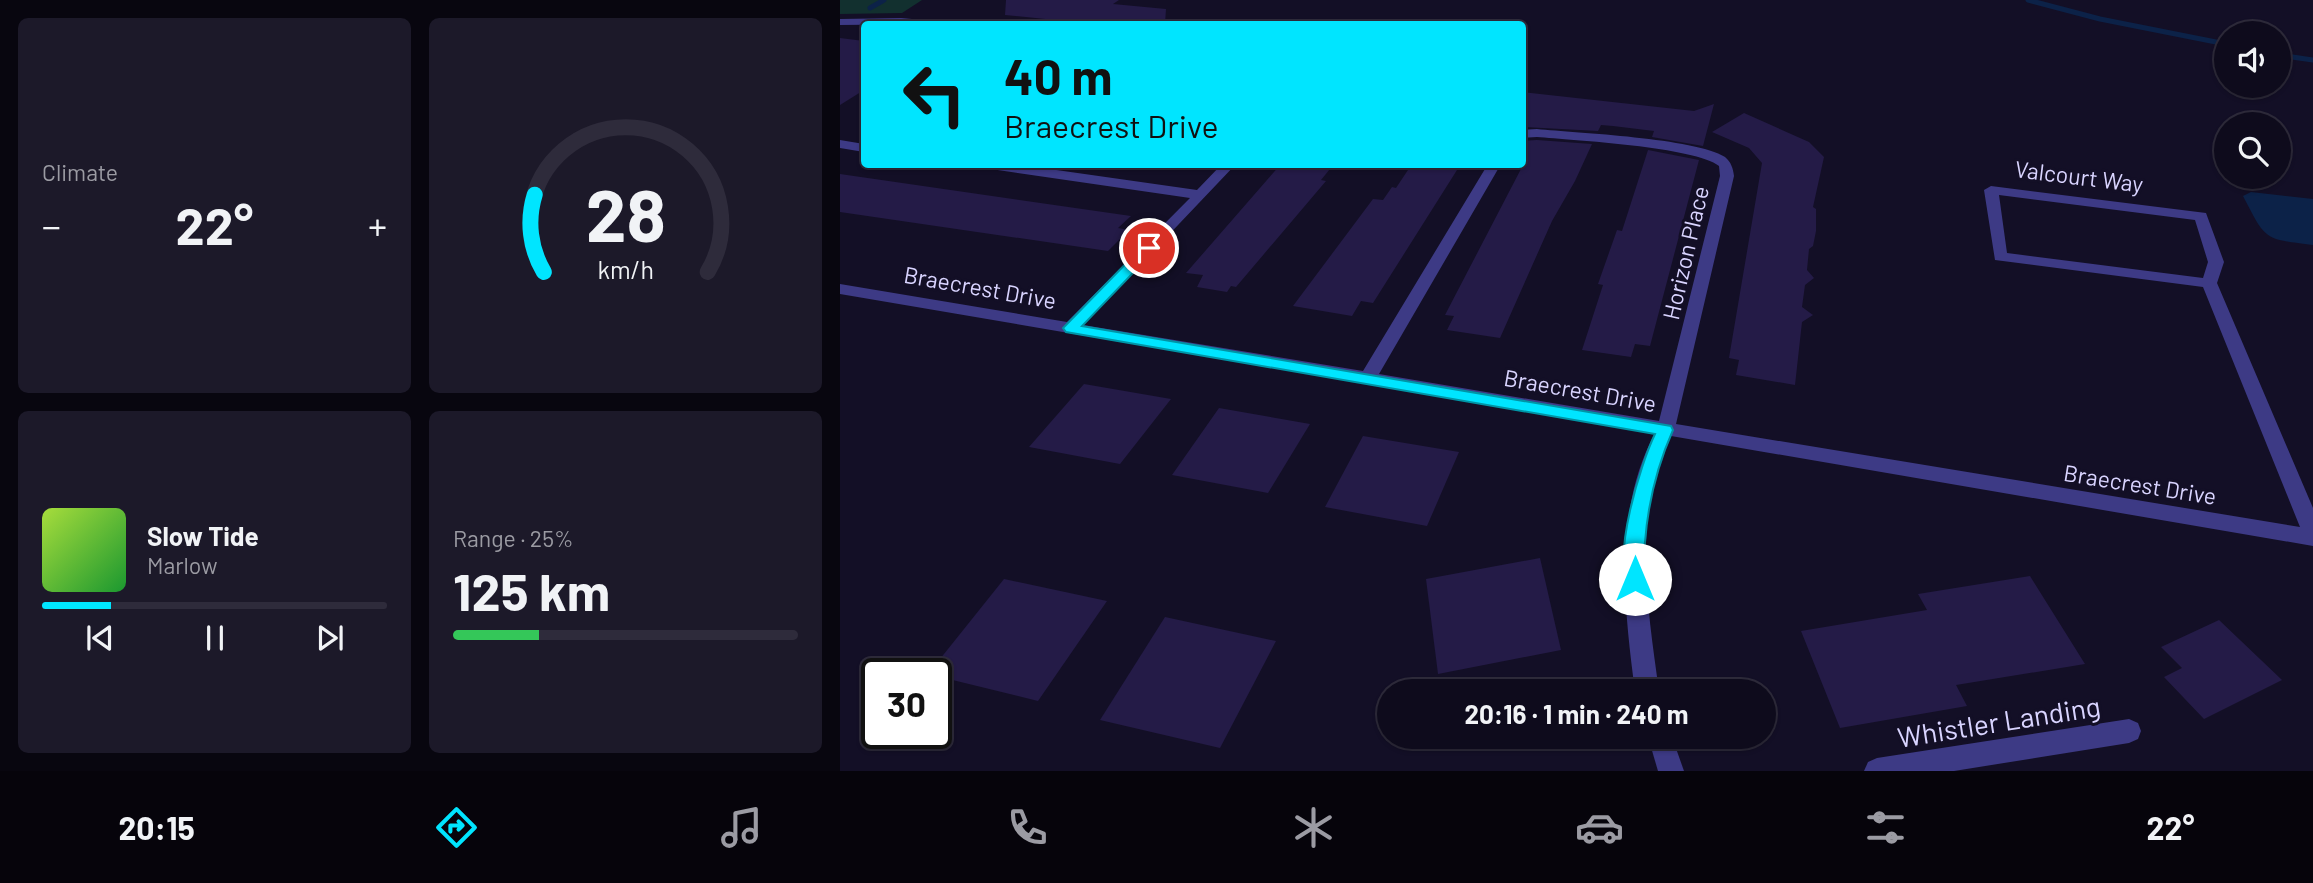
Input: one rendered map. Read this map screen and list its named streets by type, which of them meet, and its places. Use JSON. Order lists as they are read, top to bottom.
{
  "streets": {
    "street": [
      "Valcourt Way",
      "Horizon Place",
      "Braecrest Drive",
      "Whistler Landing"
    ]
  },
  "crossings": [
    ["Valcourt Way", "Braecrest Drive"],
    ["Horizon Place", "Braecrest Drive"]
  ],
  "page": {
    "tile": [
      "Climate",
      ["Range · 25%", "125 km"]
    ],
    "turn": ["40 m", "Braecrest Drive"],
    "heat": ["−", "22°", "+"],
    "song": ["Slow Tide", "Marlow"],
    "limit": "30",
    "trip": "20:16 · 1 min · 240 m",
    "tabs": ["20:15", "22°"],
    "gauge": ["28", "km/h"]
  }
}
